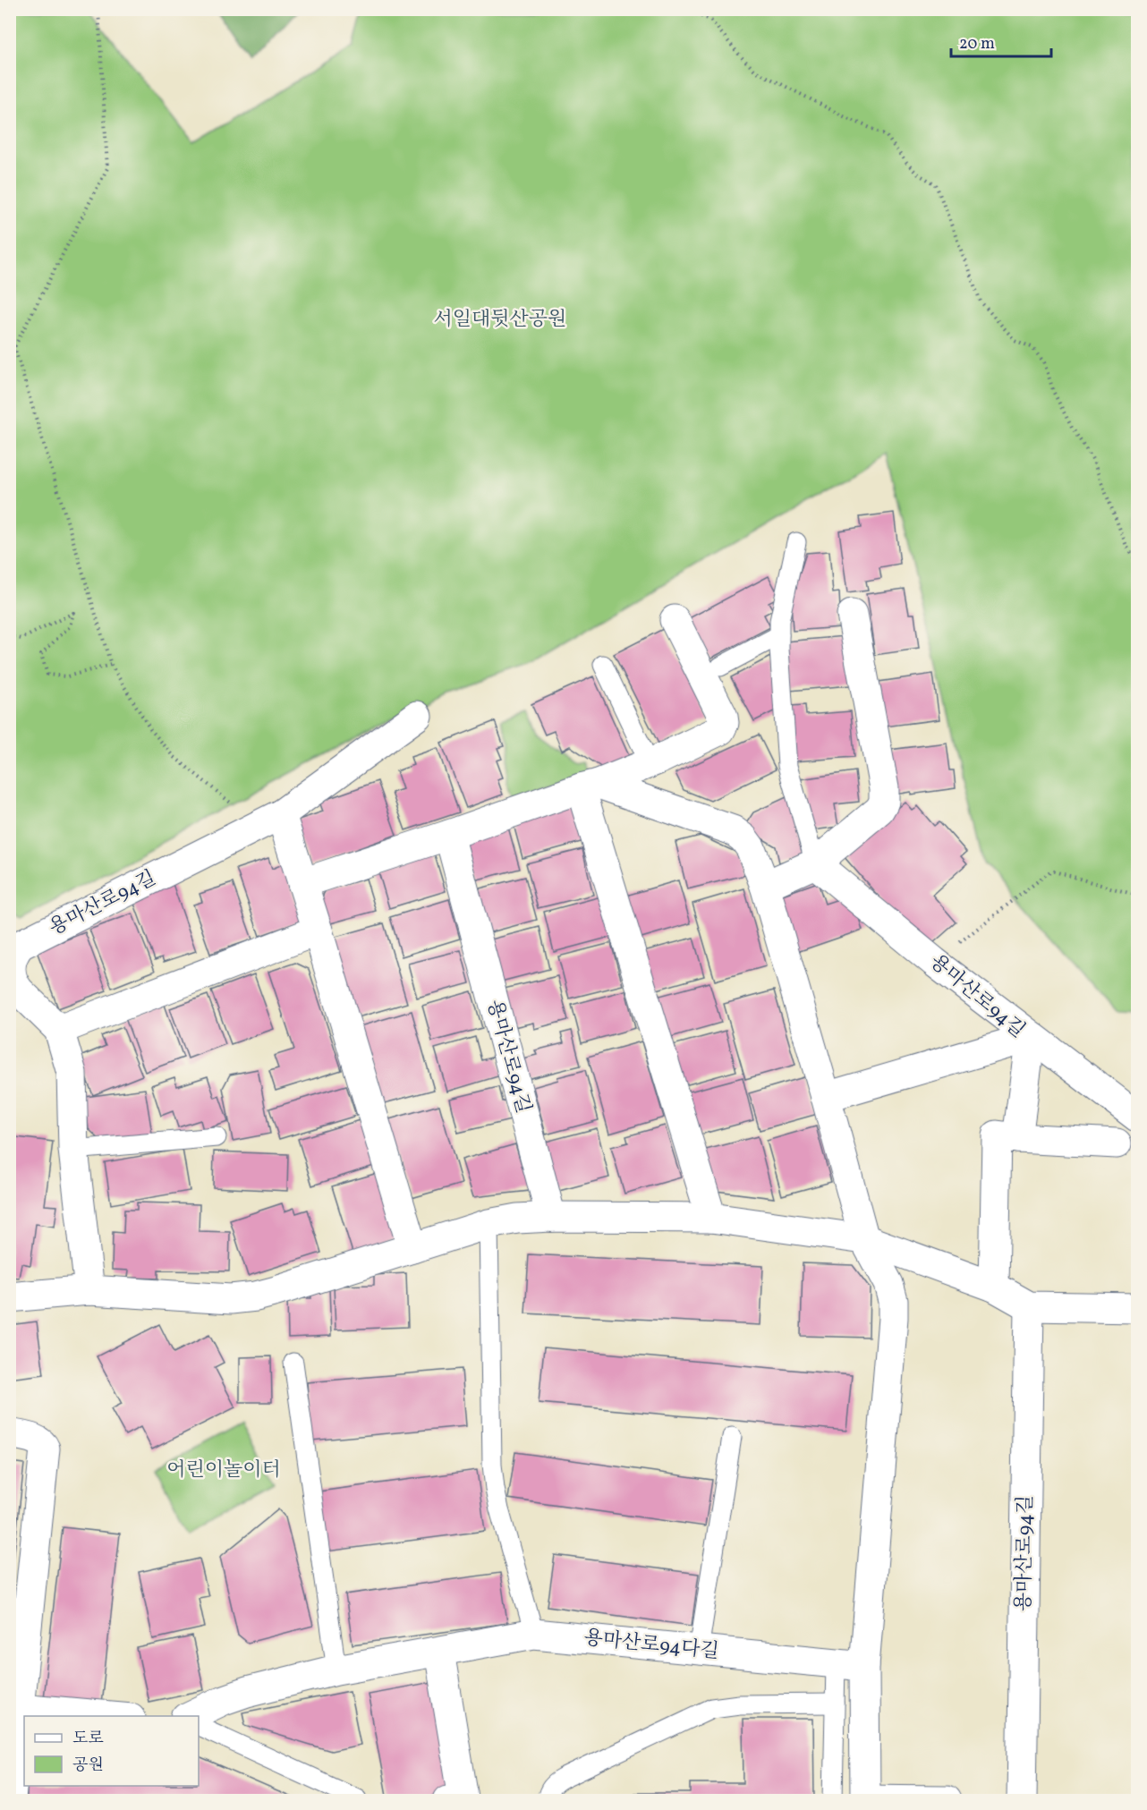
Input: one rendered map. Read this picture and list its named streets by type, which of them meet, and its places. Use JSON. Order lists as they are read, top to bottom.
{
  "streets": {
    "street": ["용마산로94길", "용마산로94다길"]
  },
  "parks": ["서일대뒷산공원", "어린이놀이터"],
  "legend": ["도로", "공원"],
  "scale_bar": "20 m"
}
